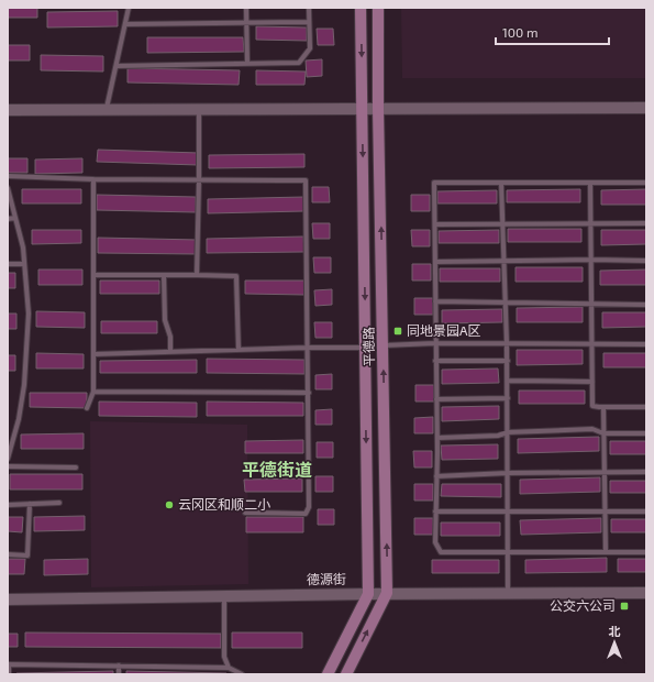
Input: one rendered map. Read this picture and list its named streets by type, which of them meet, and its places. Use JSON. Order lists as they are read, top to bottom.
{
  "streets": {
    "main road": ["平德路"],
    "street": ["德源街"]
  },
  "crossings": [
    ["平德路", "德源街"]
  ],
  "districts": ["平德街道"],
  "places": {
    "transit": ["同地景园A区", "公交六公司"],
    "other": ["云冈区和顺二小"]
  },
  "scale_bar": "100 m",
  "north": "top"
}
